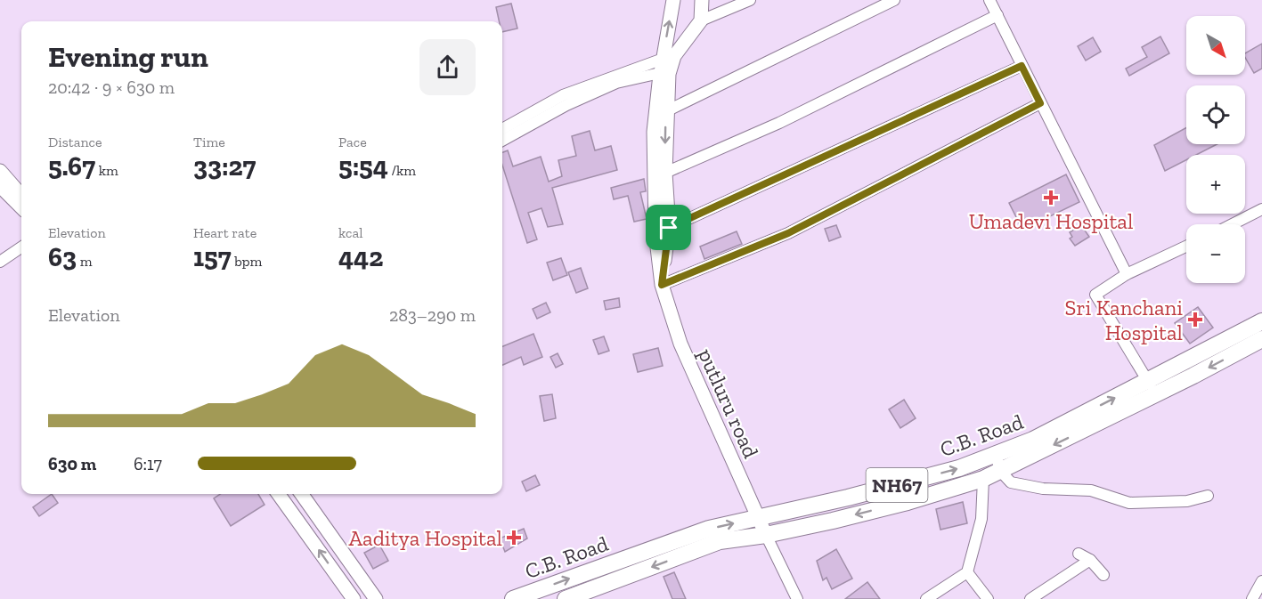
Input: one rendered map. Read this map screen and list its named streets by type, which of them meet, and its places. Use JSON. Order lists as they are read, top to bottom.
{
  "streets": {
    "highway": ["C.B. Road", "NH67"],
    "main road": ["putluru road"]
  },
  "crossings": [
    ["putluru road", "C.B. Road"],
    ["putluru road", "NH67"],
    ["C.B. Road", "NH67"]
  ],
  "places": {
    "health": ["Umadevi Hospital", "Sri Kanchani Hospital", "Aaditya Hospital"]
  },
  "north": "bottom right",
  "page": {
    "map_buttons": ["+", "−"],
    "heading": ["Evening run", "20:42 · 9 × 630 m"],
    "stats": [
      ["Distance", "5.67 km"],
      ["Time", "33:27"],
      ["Pace", "5:54 /km"],
      ["Elevation", "63 m"],
      ["Heart rate", "157 bpm"],
      ["kcal", "442"]
    ],
    "chart": ["Elevation", "283–290 m"],
    "list": [
      {
        "name": "630 m",
        "note": "6:17"
      }
    ]
  }
}
